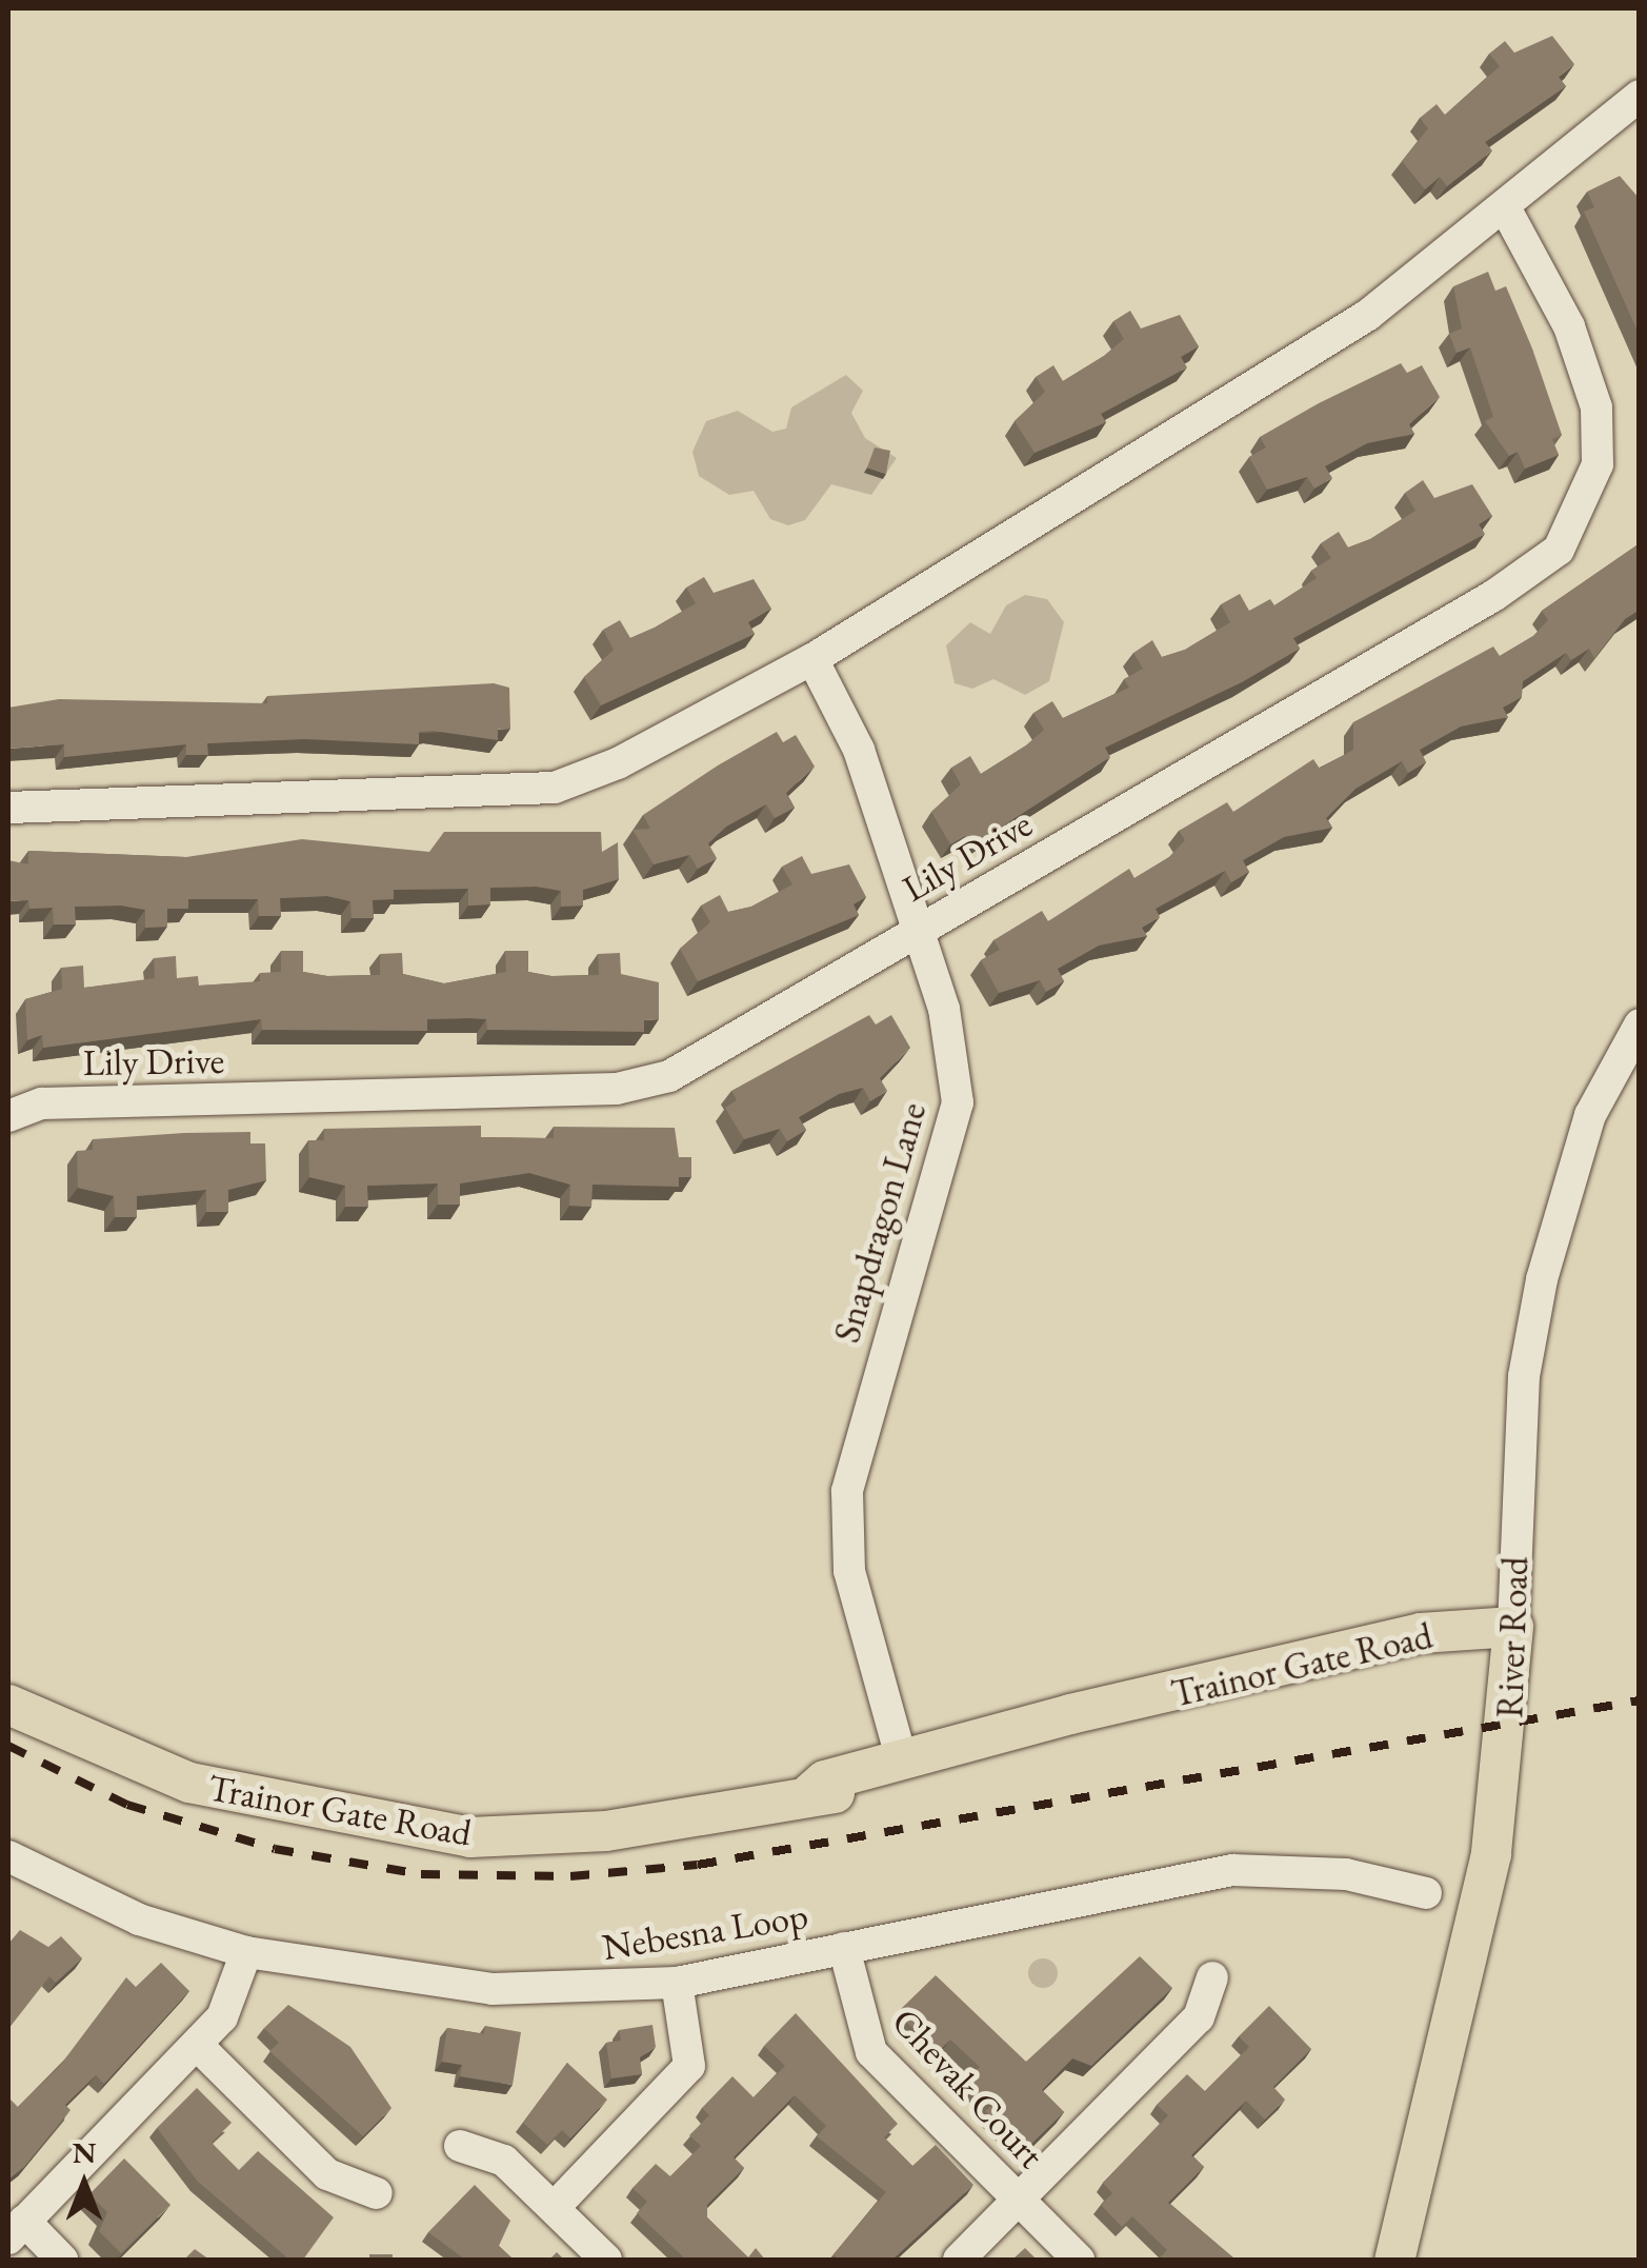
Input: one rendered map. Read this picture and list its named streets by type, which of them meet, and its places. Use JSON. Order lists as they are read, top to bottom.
{
  "streets": {
    "main road": ["River Road", "Trainor Gate Road"],
    "street": [
      "Lily Drive",
      "Snapdragon Lane",
      "Nebesna Loop",
      "Chevak Court"
    ]
  },
  "crossings": [
    ["Lily Drive", "Snapdragon Lane"],
    ["Snapdragon Lane", "Trainor Gate Road"],
    ["River Road", "Trainor Gate Road"],
    ["Nebesna Loop", "Chevak Court"]
  ],
  "north": "top"
}
